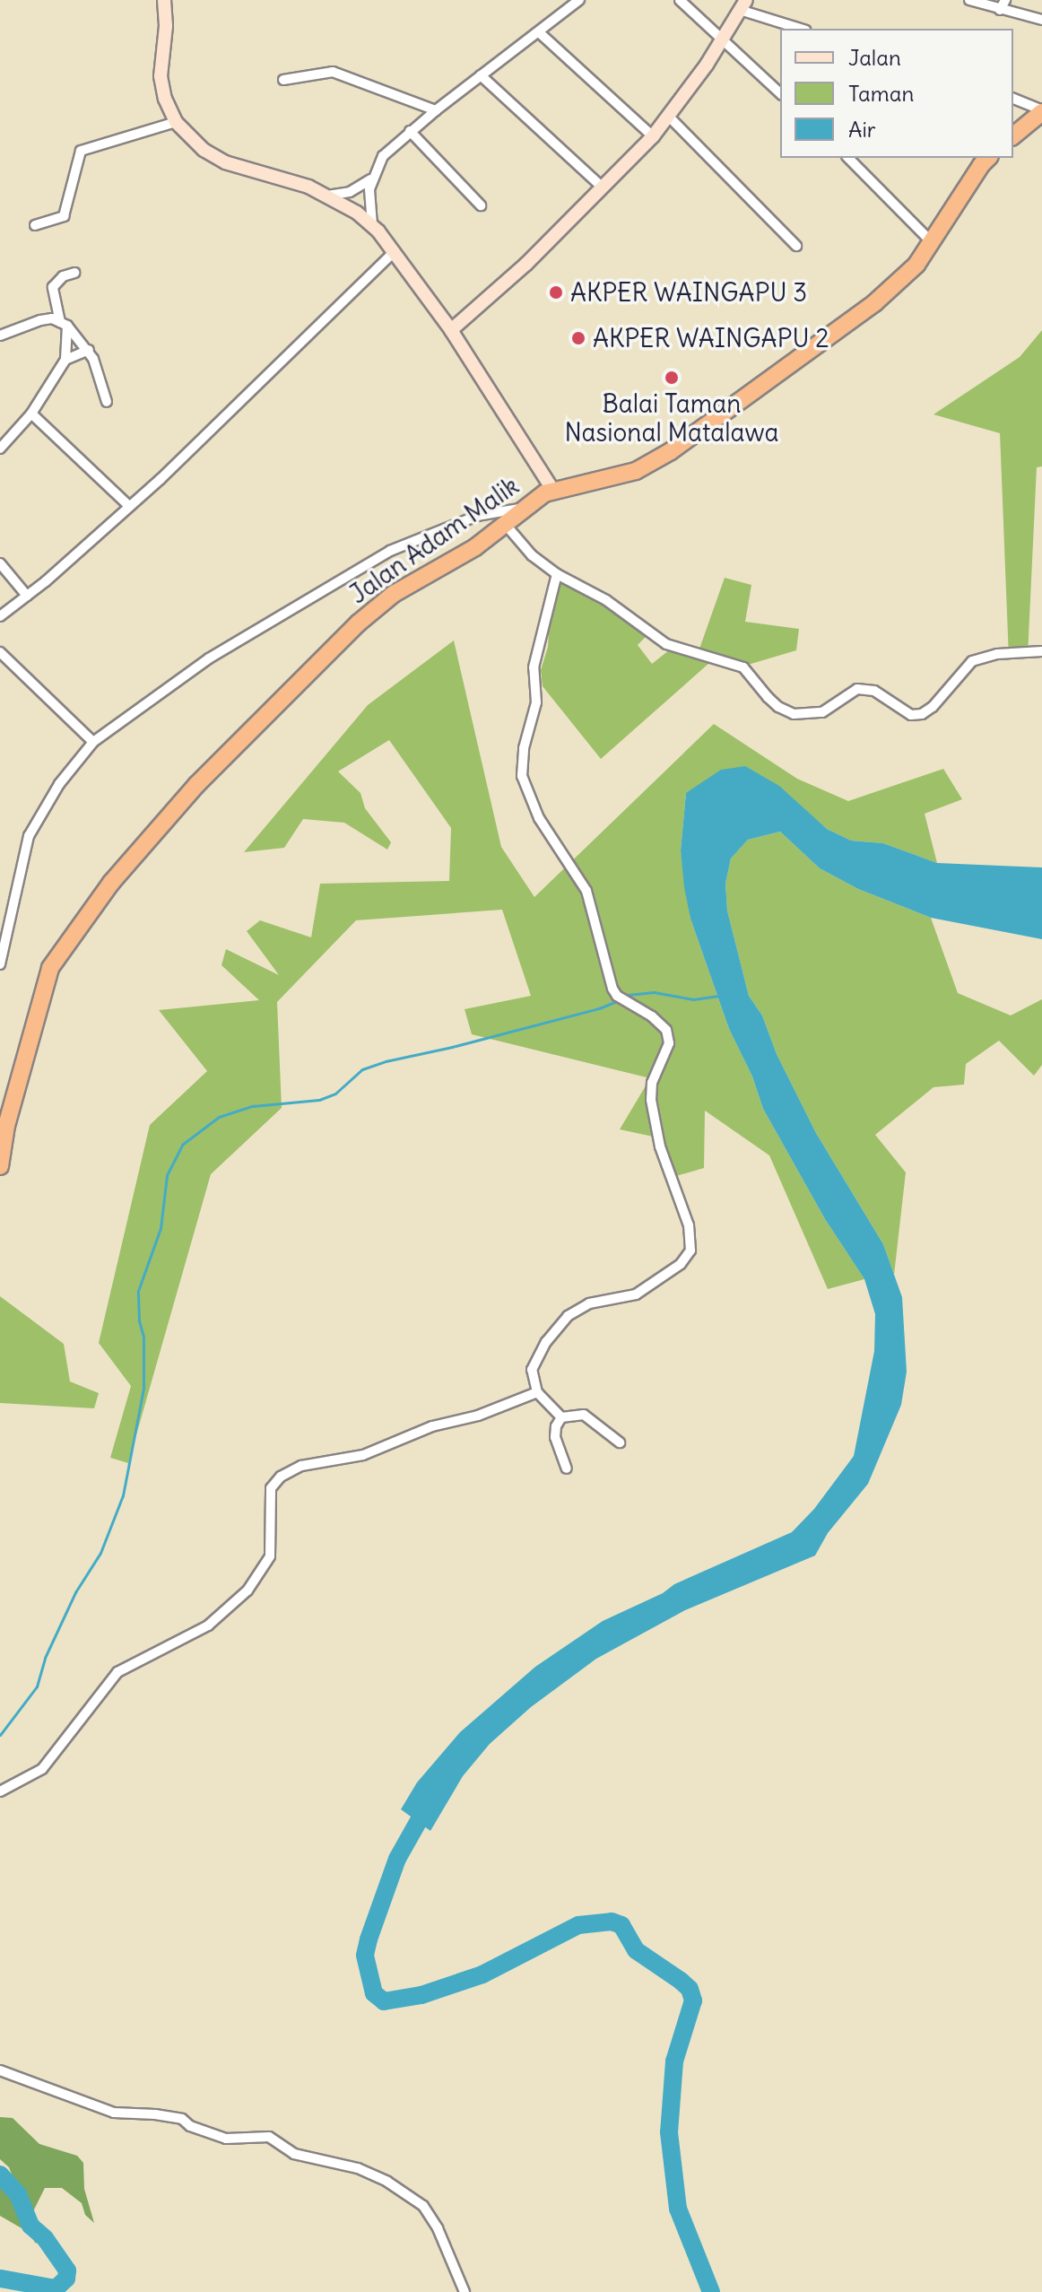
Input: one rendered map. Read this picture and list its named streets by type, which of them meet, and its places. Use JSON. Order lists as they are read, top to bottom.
{
  "streets": {
    "highway": ["Jalan Adam Malik"]
  },
  "places": ["AKPER WAINGAPU 3", "AKPER WAINGAPU 2", "Balai Taman Nasional Matalawa"],
  "legend": ["Jalan", "Taman", "Air"]
}
